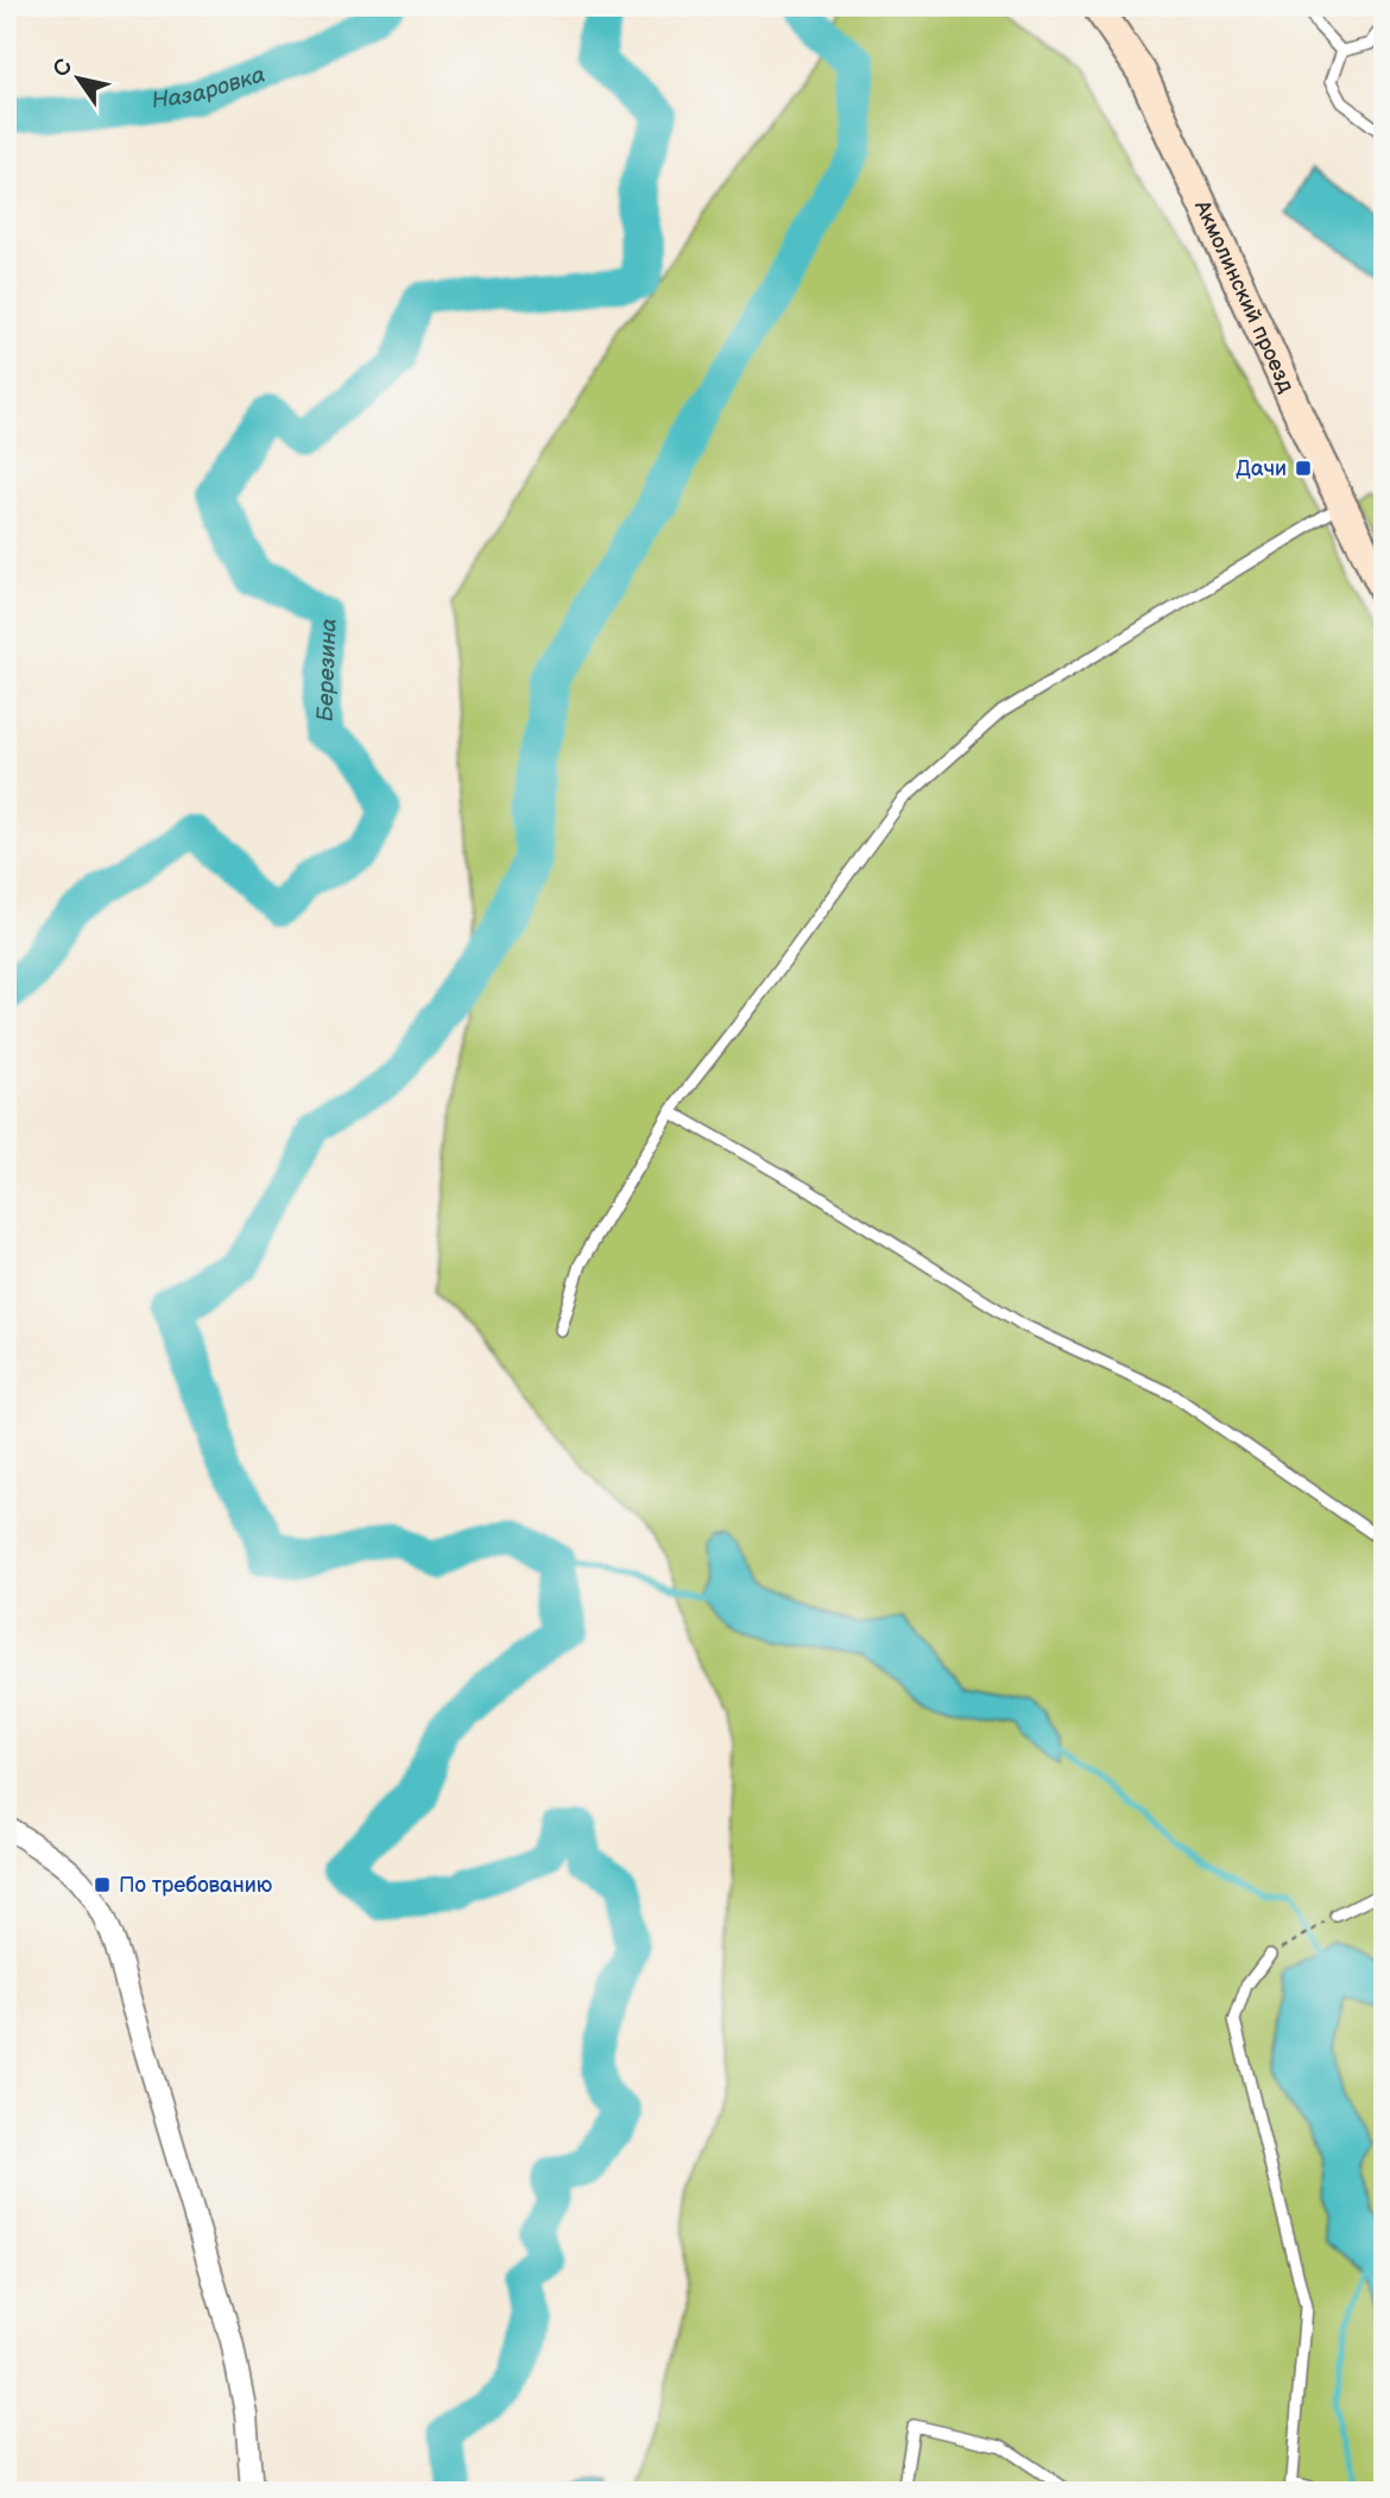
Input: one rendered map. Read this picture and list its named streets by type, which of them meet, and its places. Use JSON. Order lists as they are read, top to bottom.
{
  "streets": {
    "street": ["Акмолинский проезд"]
  },
  "water": ["Назаровка", "Березина"],
  "places": {
    "transit": ["Дачи", "По требованию"]
  },
  "north": "top left"
}
